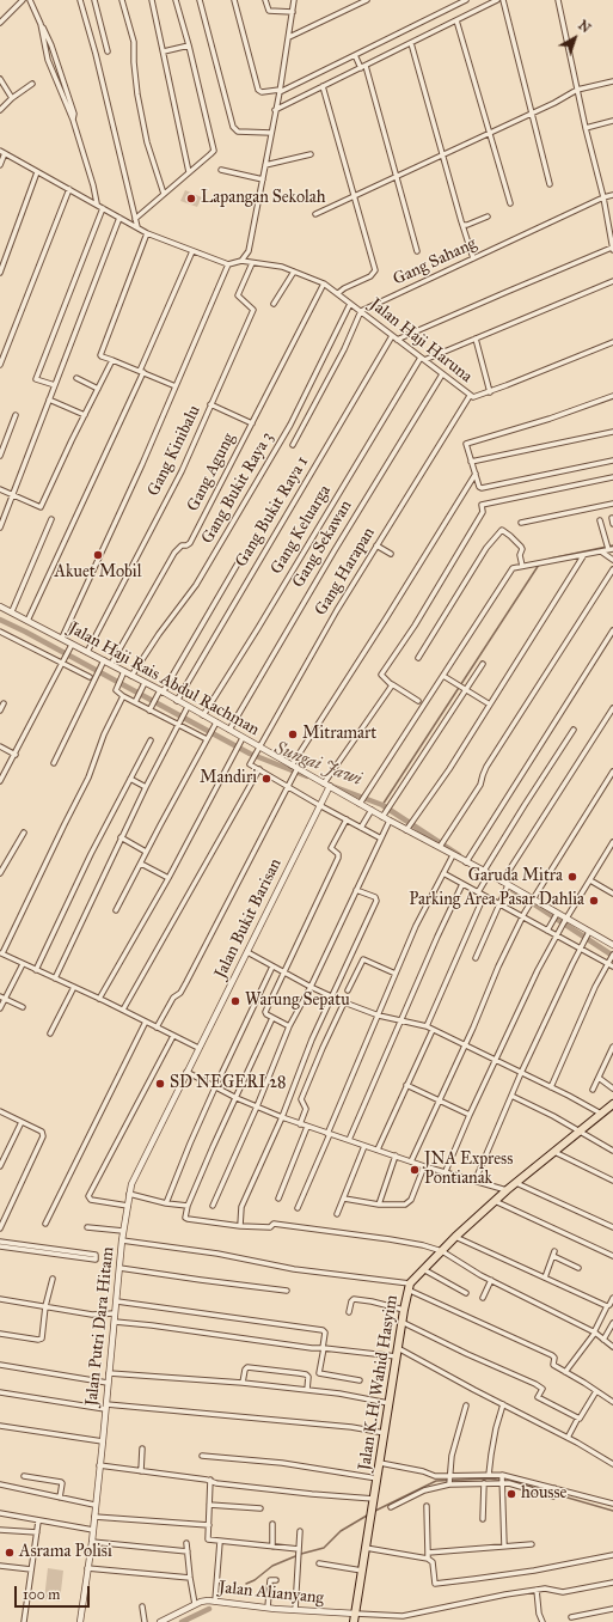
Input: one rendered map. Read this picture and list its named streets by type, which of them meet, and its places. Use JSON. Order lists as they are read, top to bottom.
{
  "streets": {
    "main road": ["Jalan K.H. Wahid Hasyim"],
    "street": [
      "Gang Sahang",
      "Jalan Haji Haruna",
      "Gang Kinibalu",
      "Gang Agung",
      "Gang Bukit Raya 3",
      "Gang Bukit Raya 1",
      "Gang Keluarga",
      "Gang Sekawan",
      "Gang Harapan",
      "Jalan Haji Rais Abdul Rachman",
      "Jalan Bukit Barisan",
      "Jalan Putri Dara Hitam",
      "Jalan Alianyang"
    ]
  },
  "crossings": [
    ["Gang Sahang", "Jalan Haji Haruna"],
    ["Jalan Haji Haruna", "Gang Kinibalu"],
    ["Jalan Haji Haruna", "Gang Agung"],
    ["Jalan Haji Haruna", "Gang Bukit Raya 3"],
    ["Jalan Haji Haruna", "Gang Bukit Raya 1"],
    ["Jalan Haji Haruna", "Gang Keluarga"],
    ["Jalan Haji Haruna", "Gang Sekawan"],
    ["Jalan Haji Haruna", "Gang Harapan"],
    ["Gang Kinibalu", "Jalan Haji Rais Abdul Rachman"],
    ["Gang Agung", "Jalan Haji Rais Abdul Rachman"],
    ["Gang Bukit Raya 3", "Jalan Haji Rais Abdul Rachman"],
    ["Gang Bukit Raya 1", "Jalan Haji Rais Abdul Rachman"],
    ["Gang Keluarga", "Jalan Haji Rais Abdul Rachman"],
    ["Gang Sekawan", "Jalan Haji Rais Abdul Rachman"],
    ["Gang Harapan", "Jalan Haji Rais Abdul Rachman"],
    ["Jalan Haji Rais Abdul Rachman", "Jalan Bukit Barisan"],
    ["Jalan Bukit Barisan", "Jalan Putri Dara Hitam"],
    ["Jalan K.H. Wahid Hasyim", "Jalan Alianyang"]
  ],
  "water": ["Sungai Jawi"],
  "places": [
    "Lapangan Sekolah",
    "Akuet Mobil",
    "Mitramart",
    "Mandiri",
    "Garuda Mitra",
    "Parking Area Pasar Dahlia",
    "Warung Sepatu",
    "SD NEGERI 28",
    "JNA Express Pontianak",
    "housse",
    "Asrama Polisi"
  ],
  "scale_bar": "100 m",
  "north": "top right"
}
